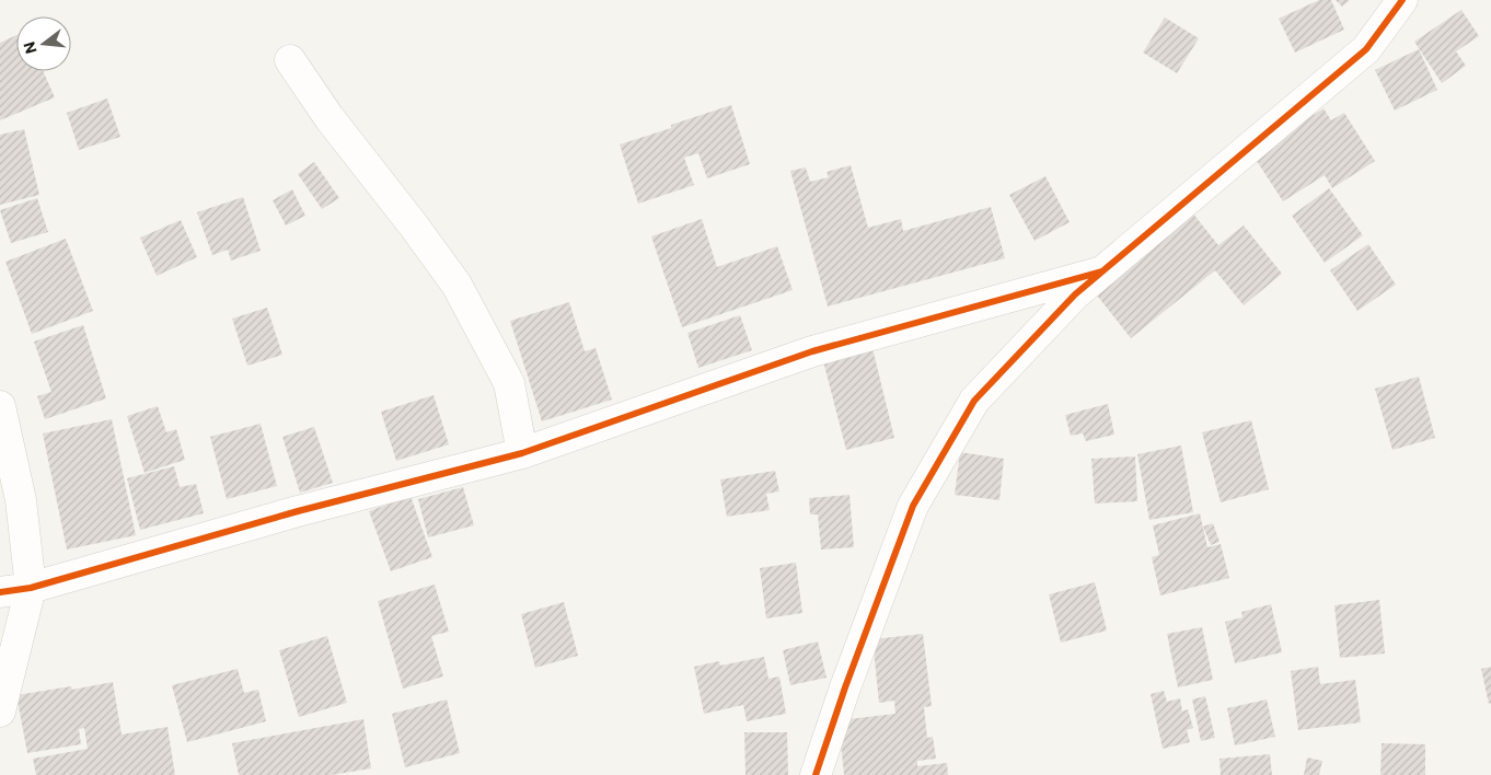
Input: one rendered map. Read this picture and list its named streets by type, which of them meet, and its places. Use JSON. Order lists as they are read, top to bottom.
{
  "north": "left"
}
